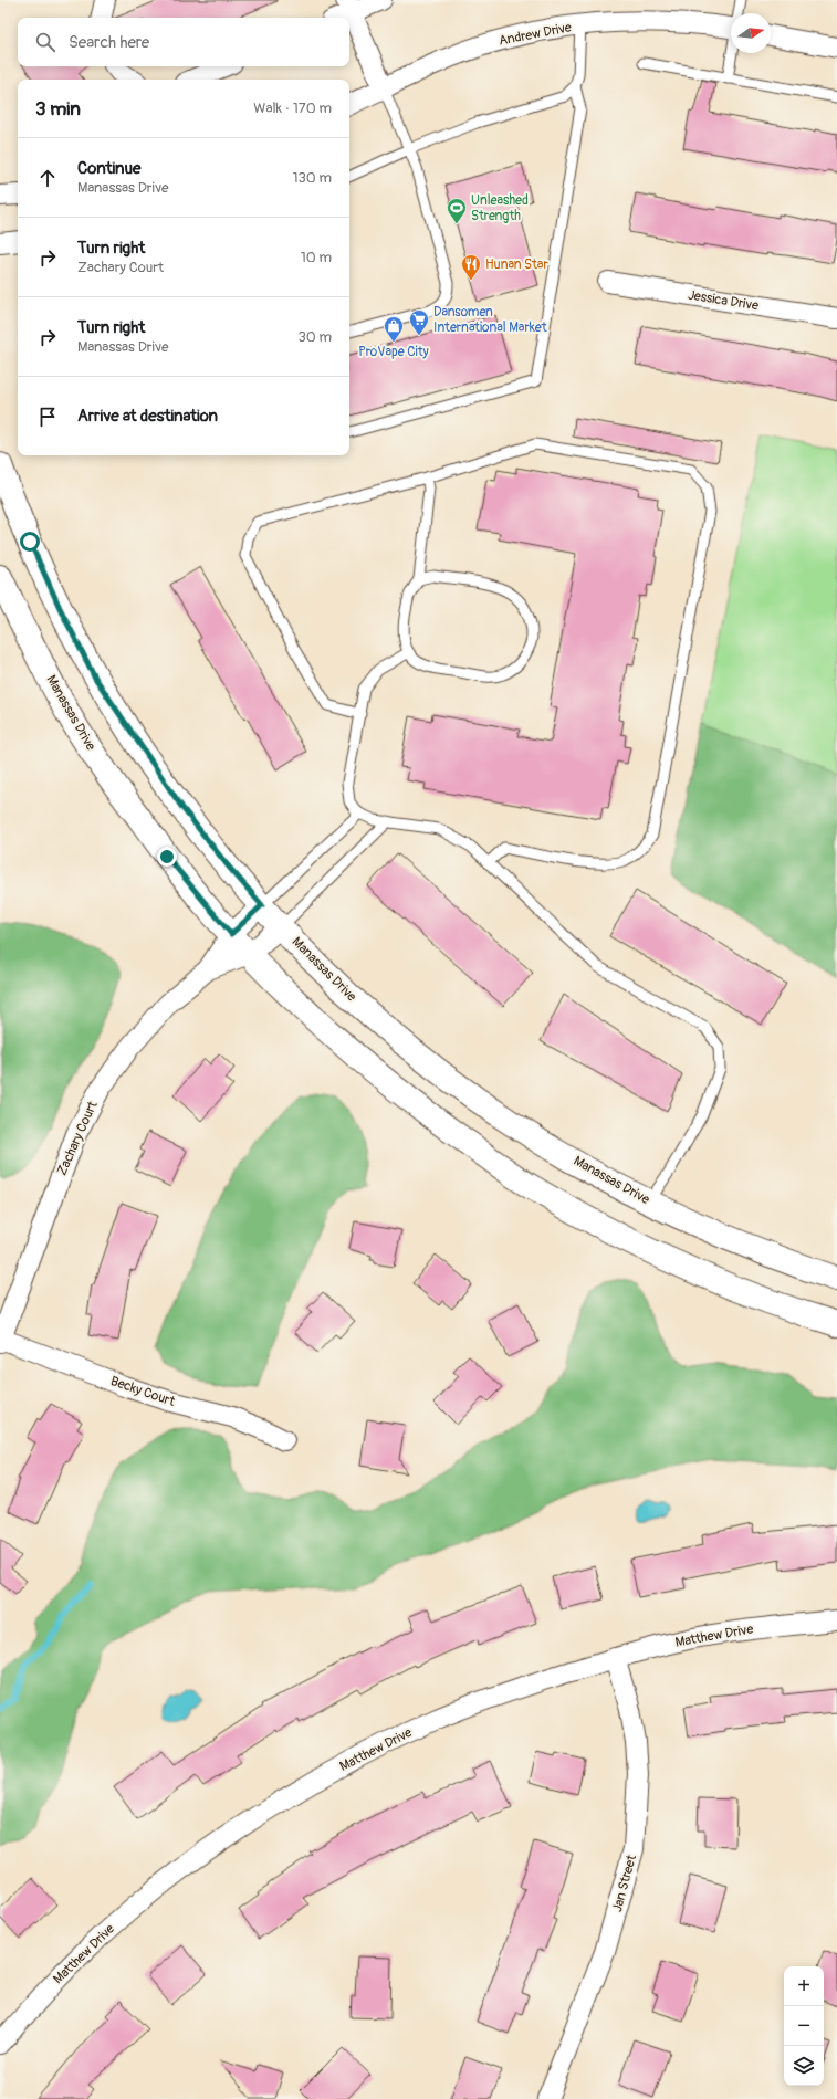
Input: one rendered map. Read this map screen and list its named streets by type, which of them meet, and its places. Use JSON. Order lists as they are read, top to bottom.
{
  "streets": {
    "street": [
      "Andrew Drive",
      "Jessica Drive",
      "Manassas Drive",
      "Zachary Court",
      "Becky Court",
      "Matthew Drive",
      "Jan Street"
    ]
  },
  "crossings": [
    ["Manassas Drive", "Zachary Court"],
    ["Zachary Court", "Becky Court"],
    ["Matthew Drive", "Jan Street"]
  ],
  "places": {
    "sports": ["Unleashed Strength"],
    "restaurant": ["Hunan Star"],
    "supermarket": ["Dansomen International Market"],
    "shop": ["ProVape City"]
  },
  "north": "right",
  "page": {
    "search": "Search here",
    "heading": ["3 min", "Walk · 170 m"],
    "list": [
      ["Continue", "Manassas Drive", "130 m"],
      ["Turn right", "Zachary Court", "10 m"],
      ["Turn right", "Manassas Drive", "30 m"],
      "Arrive at destination"
    ],
    "map_buttons": ["+", "−"]
  }
}
